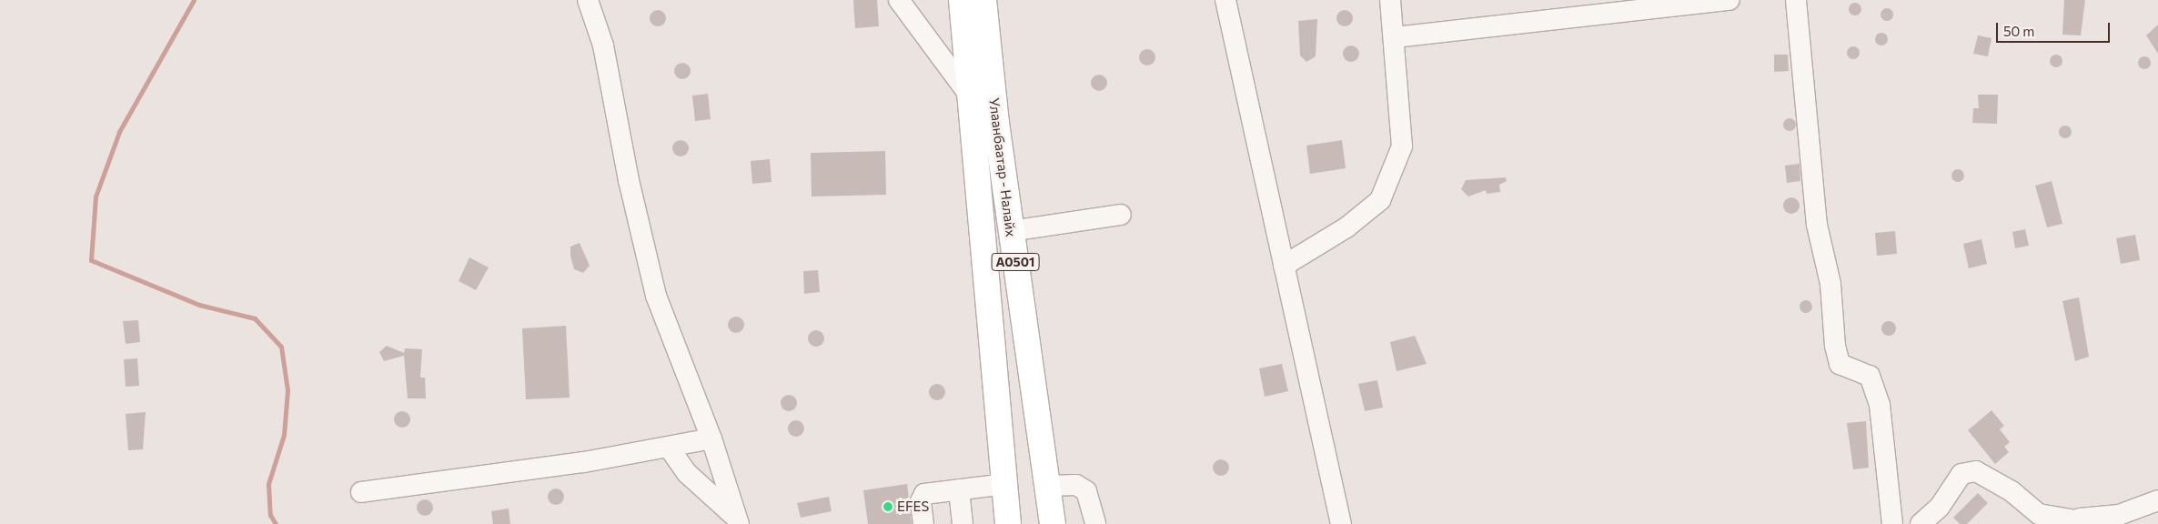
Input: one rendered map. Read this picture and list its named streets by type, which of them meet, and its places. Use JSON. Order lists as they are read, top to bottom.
{
  "streets": {
    "highway": ["Улаанбаатар - Налайх", "A0501"]
  },
  "places": ["EFES"],
  "scale_bar": "50 m"
}
